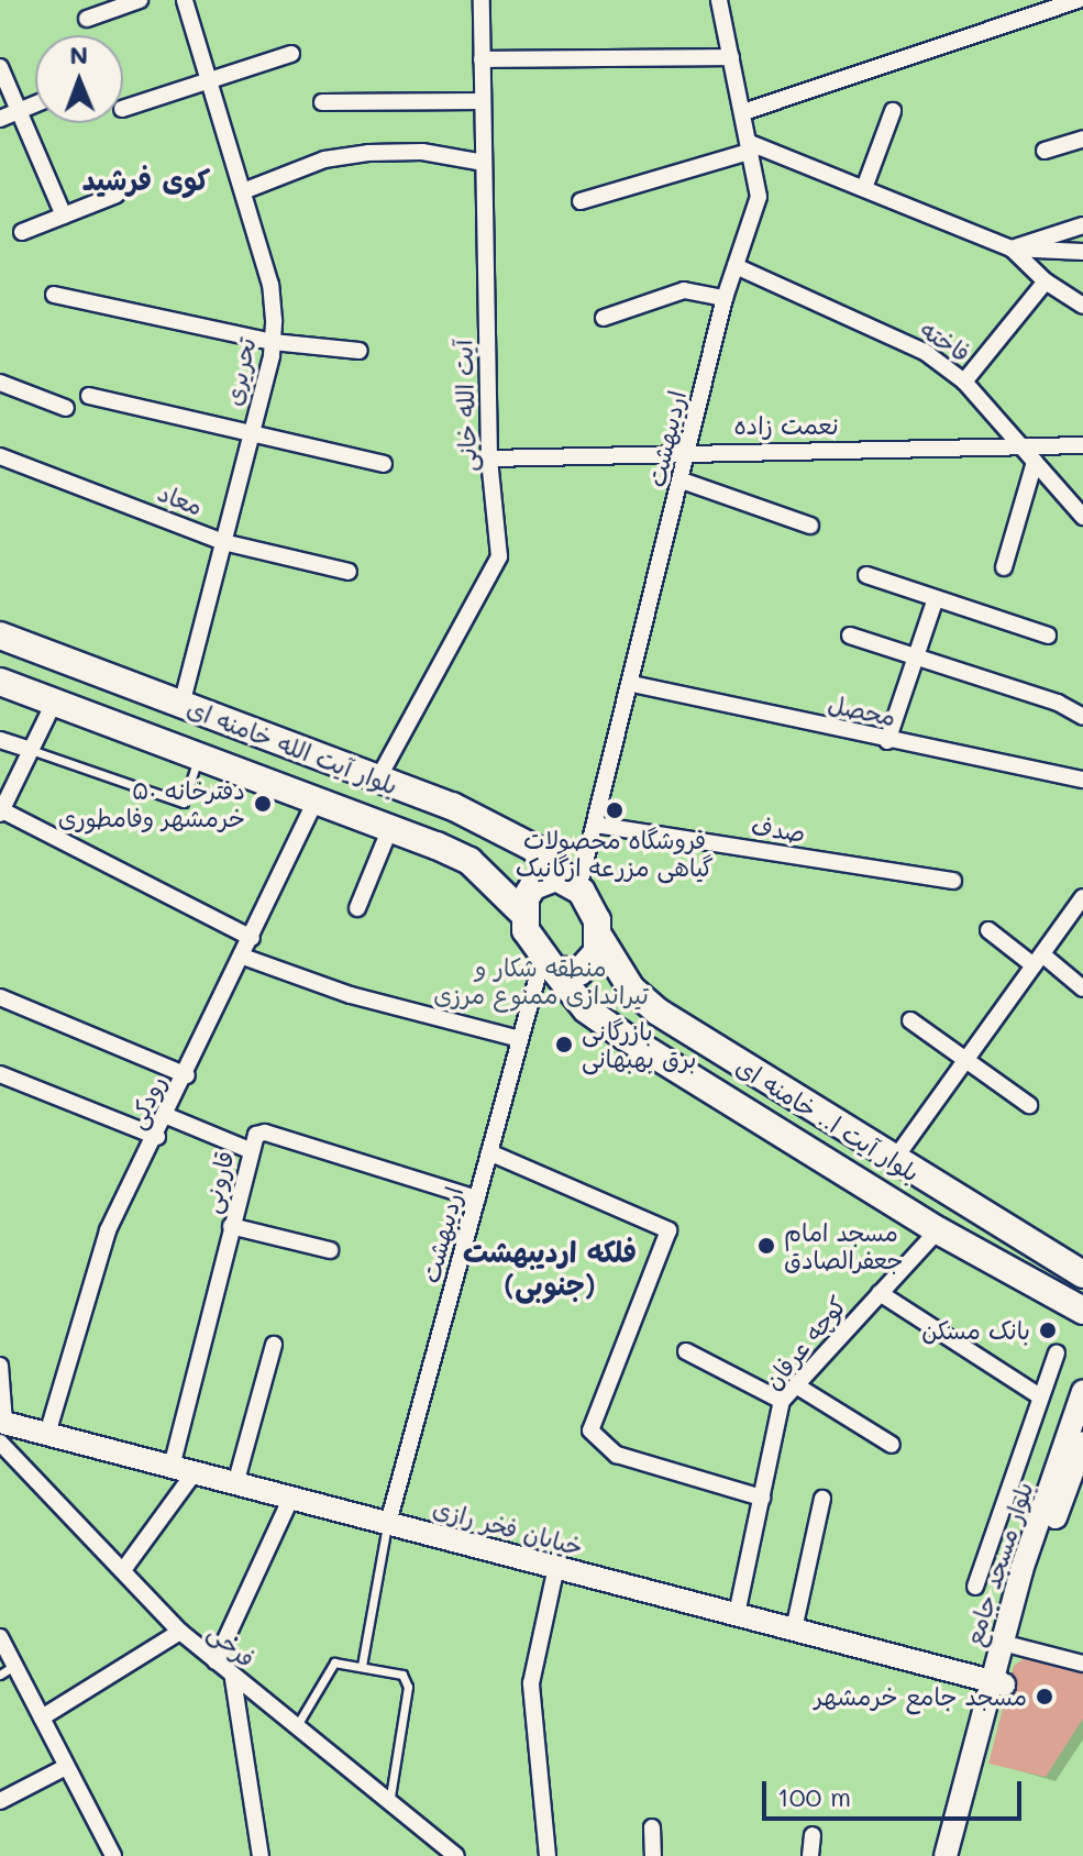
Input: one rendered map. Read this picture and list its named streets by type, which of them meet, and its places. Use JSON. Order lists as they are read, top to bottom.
{
  "streets": {
    "main road": [
      "بلوار آیت الله خامنه ای",
      "بلوار آیت ا.. خامنه ای",
      "خیابان فخر رازی",
      "بلوار مسجد جامع"
    ],
    "street": [
      "فاخته",
      "تحریری",
      "آیت الله خانی",
      "نعمت زاده",
      "اردیبهشت",
      "معاد",
      "محصل",
      "صدف",
      "رودکی",
      "قارونی",
      "کوچه عرفان",
      "فرخی"
    ]
  },
  "crossings": [
    ["فاخته", "نعمت زاده"],
    ["فاخته", "اردیبهشت"],
    ["تحریری", "معاد"],
    ["تحریری", "بلوار آیت الله خامنه ای"],
    ["آیت الله خانی", "نعمت زاده"],
    ["آیت الله خانی", "بلوار آیت الله خامنه ای"],
    ["نعمت زاده", "اردیبهشت"],
    ["اردیبهشت", "محصل"],
    ["اردیبهشت", "بلوار آیت الله خامنه ای"],
    ["اردیبهشت", "صدف"],
    ["اردیبهشت", "بلوار آیت ا.. خامنه ای"],
    ["اردیبهشت", "قارونی"],
    ["اردیبهشت", "خیابان فخر رازی"],
    ["بلوار آیت الله خامنه ای", "رودکی"],
    ["بلوار آیت الله خامنه ای", "بلوار آیت ا.. خامنه ای"],
    ["رودکی", "خیابان فخر رازی"],
    ["قارونی", "خیابان فخر رازی"],
    ["کوچه عرفان", "خیابان فخر رازی"],
    ["خیابان فخر رازی", "بلوار مسجد جامع"],
    ["خیابان فخر رازی", "فرخی"]
  ],
  "districts": ["کوی فرشید", "فلکه اردیبهشت (جنوبی)"],
  "parks": ["منطقه شکار و تیراندازی ممنوع مرزی"],
  "places": [
    "دفترخانه ۵۰ خرمشهر وفامطوری",
    "فروشگاه محصولات گیاهی مزرعه ارگانیک",
    "بازرگانی برق بهبهانی",
    "مسجد امام جعفرالصادق",
    "بانک مسکن",
    "مسجد جامع خرمشهر"
  ],
  "scale_bar": "100 m",
  "north": "top"
}
